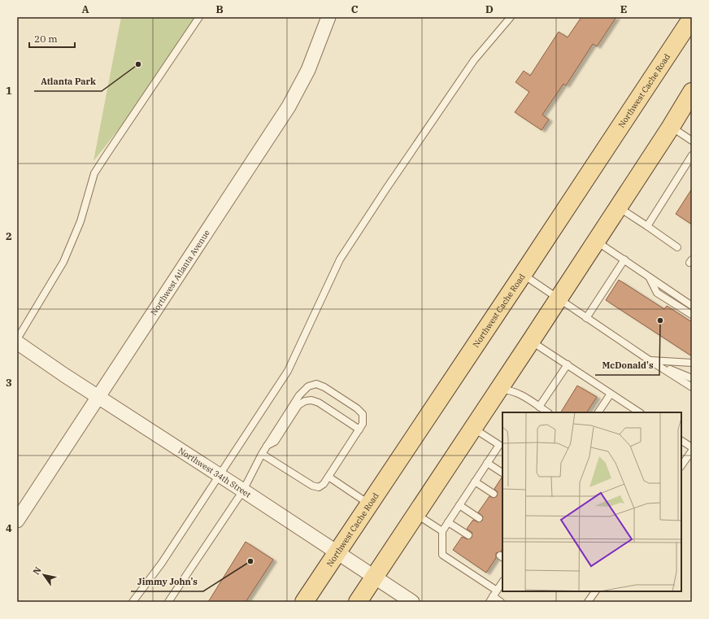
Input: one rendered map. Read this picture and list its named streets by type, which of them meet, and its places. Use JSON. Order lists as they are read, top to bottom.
{
  "streets": {
    "main road": ["Northwest Cache Road"],
    "street": ["Northwest Atlanta Avenue", "Northwest 34th Street"]
  },
  "crossings": [
    ["Northwest Cache Road", "Northwest 34th Street"],
    ["Northwest Atlanta Avenue", "Northwest 34th Street"]
  ],
  "places": ["Atlanta Park", "McDonald's", "Jimmy John's"],
  "scale_bar": "20 m",
  "north": "top left",
  "grid": {
    "columns": [
      "A",
      "B",
      "C",
      "D",
      "E"
    ],
    "rows": [
      "1",
      "2",
      "3",
      "4"
    ]
  }
}
